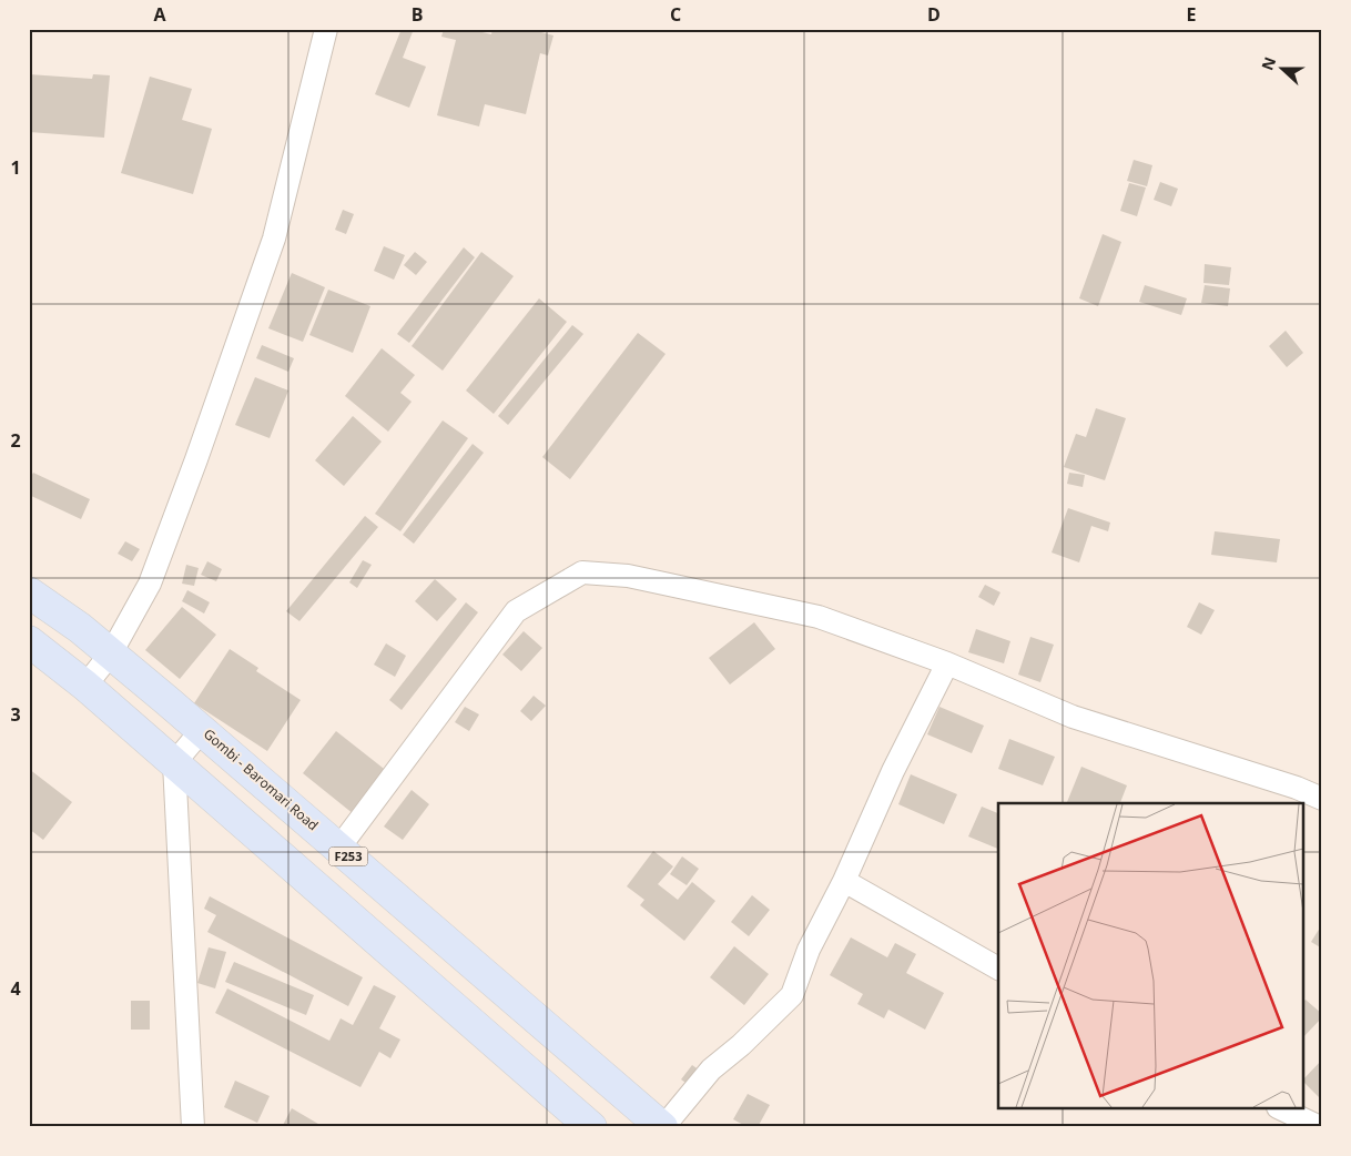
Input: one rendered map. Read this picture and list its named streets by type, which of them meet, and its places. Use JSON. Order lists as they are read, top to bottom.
{
  "streets": {
    "main road": ["Gombi - Baromari Road", "F253"]
  },
  "north": "left",
  "grid": {
    "columns": [
      "A",
      "B",
      "C",
      "D",
      "E"
    ],
    "rows": [
      "1",
      "2",
      "3",
      "4"
    ]
  }
}
